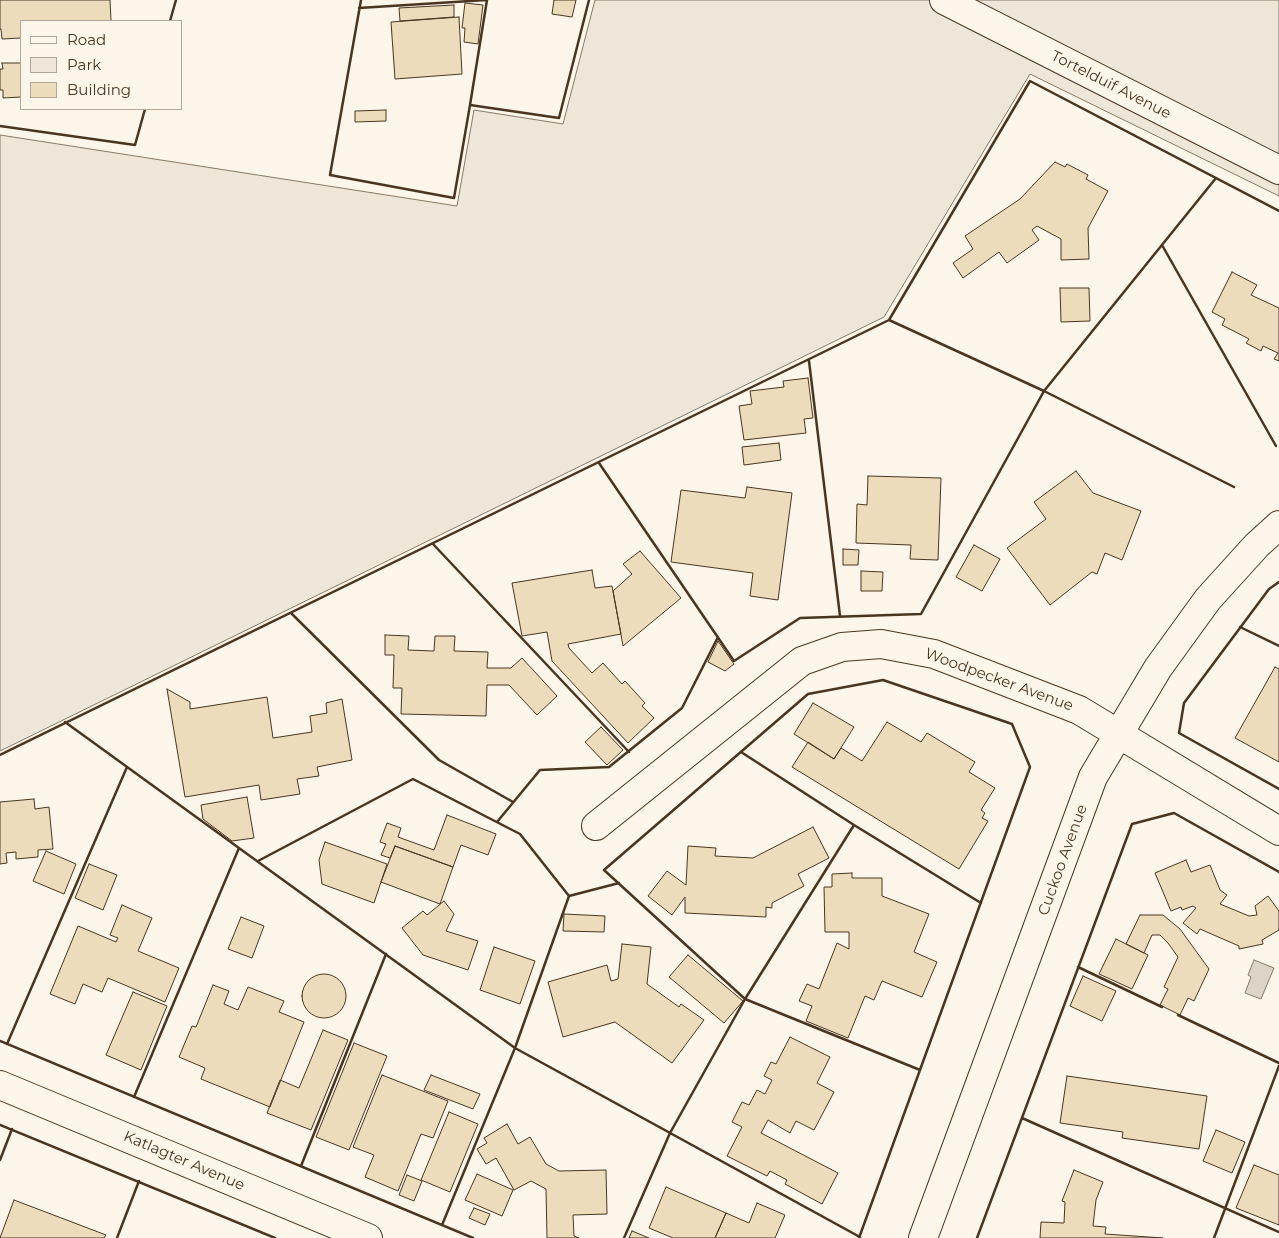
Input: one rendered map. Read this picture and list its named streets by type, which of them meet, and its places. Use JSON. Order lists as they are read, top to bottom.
{
  "streets": {
    "street": [
      "Tortelduif Avenue",
      "Woodpecker Avenue",
      "Cuckoo Avenue",
      "Katlagter Avenue"
    ]
  },
  "crossings": [
    ["Woodpecker Avenue", "Cuckoo Avenue"]
  ],
  "legend": ["Road", "Park", "Building"]
}
